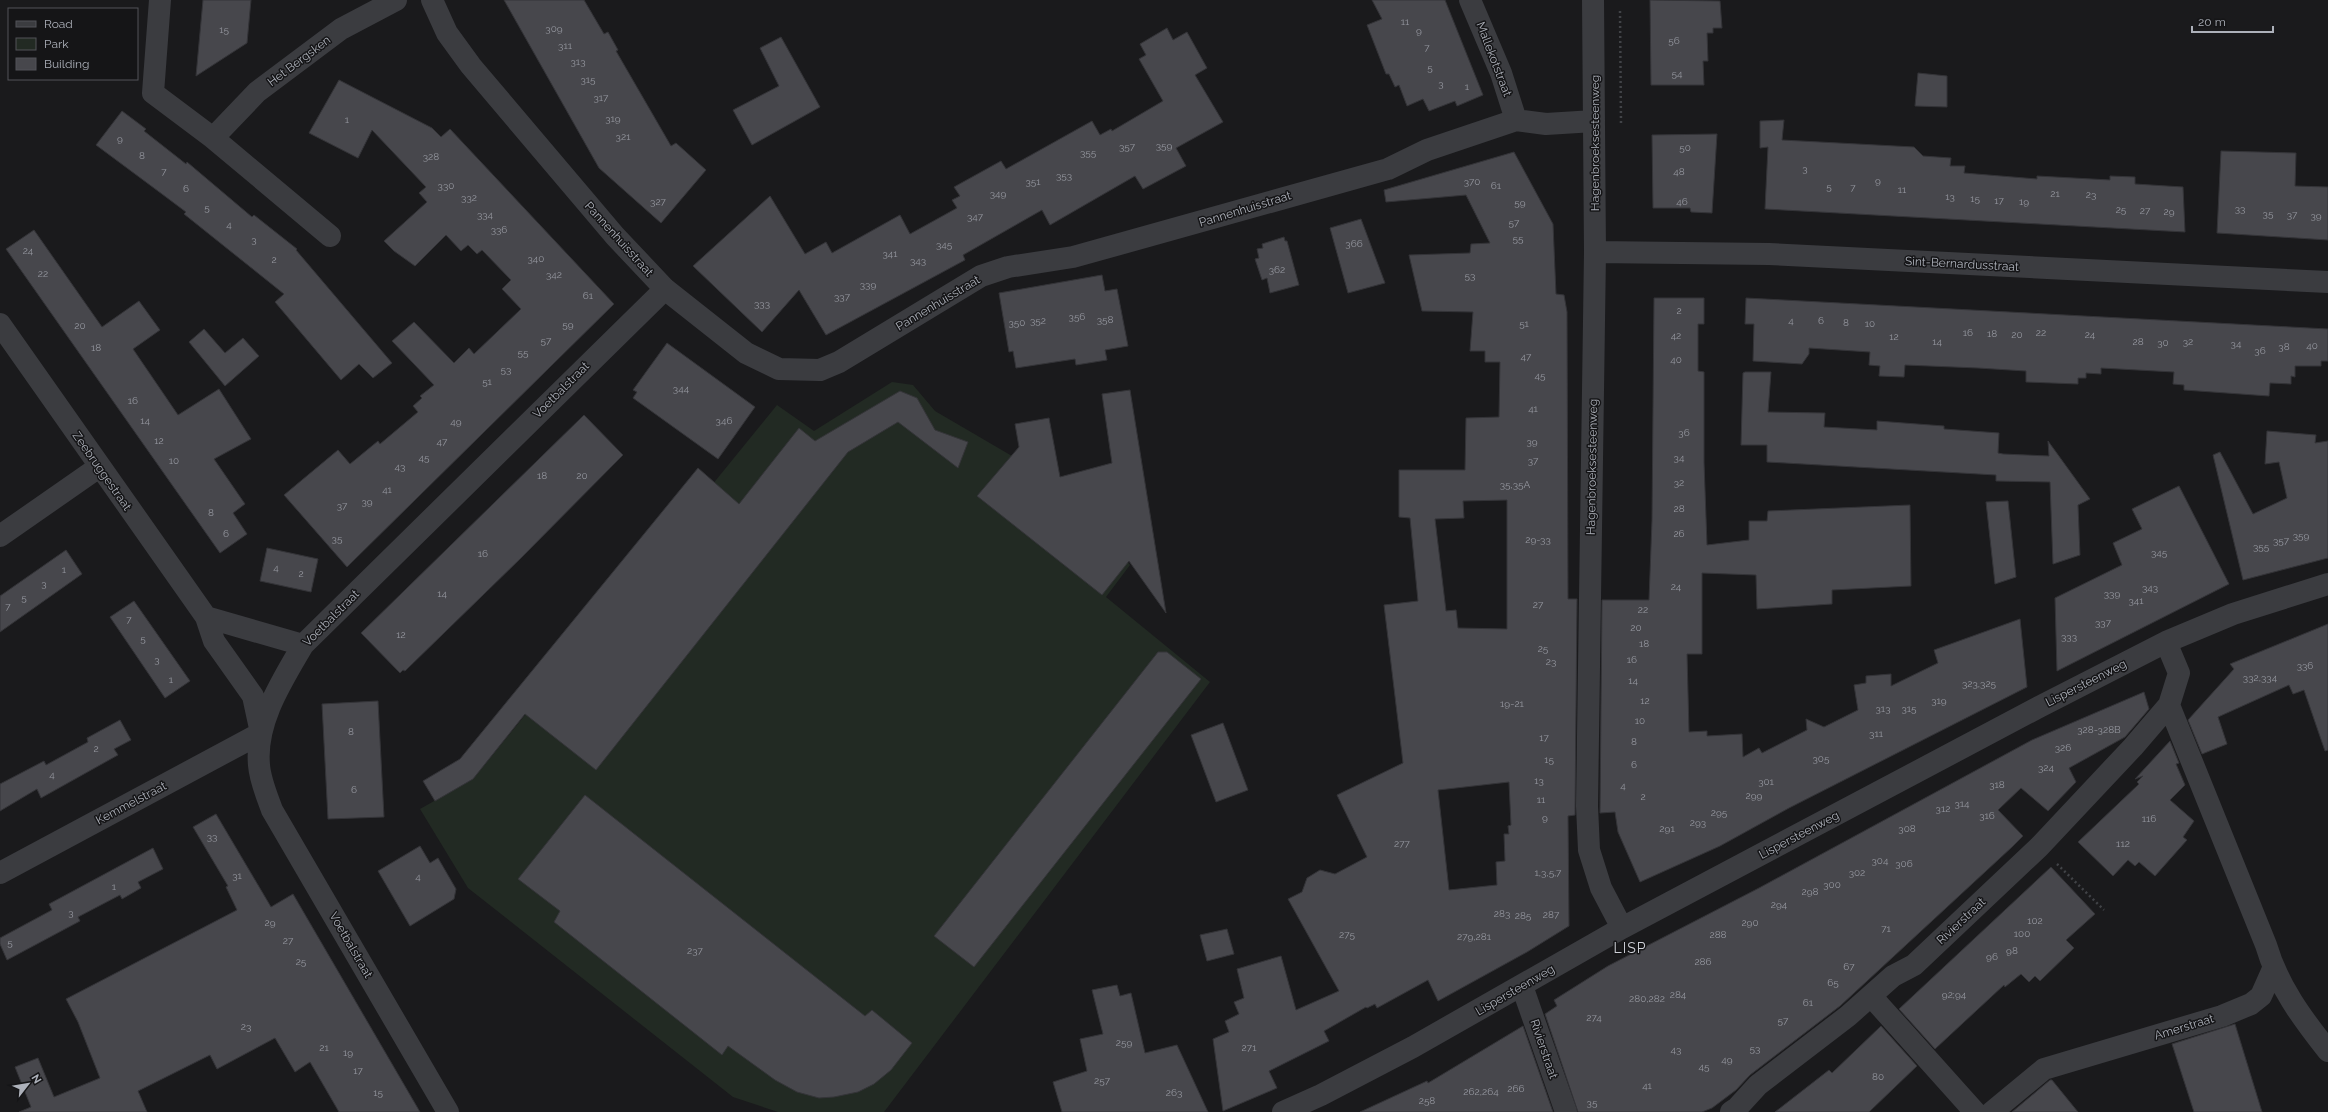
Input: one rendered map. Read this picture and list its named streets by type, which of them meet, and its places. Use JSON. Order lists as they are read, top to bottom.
{
  "streets": {
    "street": [
      "Mallekotstraat",
      "Het Bergsken",
      "Hagenbroeksesteenweg",
      "Pannenhuisstraat",
      "Sint-Bernardusstraat",
      "Voetbalstraat",
      "Zeebruggestraat",
      "Lispersteenweg",
      "Kemmelstraat",
      "Rivierstraat",
      "Amerstraat"
    ]
  },
  "crossings": [
    ["Mallekotstraat", "Pannenhuisstraat"],
    ["Hagenbroeksesteenweg", "Pannenhuisstraat"],
    ["Hagenbroeksesteenweg", "Sint-Bernardusstraat"],
    ["Hagenbroeksesteenweg", "Lispersteenweg"],
    ["Pannenhuisstraat", "Voetbalstraat"],
    ["Voetbalstraat", "Zeebruggestraat"],
    ["Voetbalstraat", "Kemmelstraat"],
    ["Zeebruggestraat", "Kemmelstraat"],
    ["Lispersteenweg", "Rivierstraat"]
  ],
  "districts": ["LISP"],
  "house_numbers": [
    "11",
    "309",
    "15",
    "9",
    "56",
    "311",
    "7",
    "313",
    "5",
    "54",
    "315",
    "3",
    "1",
    "317",
    "319",
    "1",
    "321",
    "9",
    "359",
    "357",
    "50",
    "355",
    "8",
    "328",
    "3",
    "7",
    "48",
    "353",
    "9",
    "351",
    "370",
    "330",
    "61",
    "5",
    "7",
    "6",
    "11",
    "349",
    "21",
    "23",
    "13",
    "332",
    "15",
    "17",
    "327",
    "46",
    "19",
    "59",
    "5",
    "33",
    "25",
    "27",
    "29",
    "35",
    "334",
    "37",
    "39",
    "347",
    "57",
    "4",
    "336",
    "55",
    "3",
    "366",
    "345",
    "24",
    "341",
    "340",
    "2",
    "343",
    "362",
    "22",
    "342",
    "53",
    "339",
    "61",
    "337",
    "333",
    "2",
    "356",
    "358",
    "352",
    "4",
    "6",
    "350",
    "8",
    "51",
    "10",
    "59",
    "20",
    "16",
    "22",
    "18",
    "20",
    "24",
    "42",
    "12",
    "57",
    "14",
    "28",
    "32",
    "30",
    "34",
    "40",
    "38",
    "18",
    "36",
    "55",
    "47",
    "40",
    "53",
    "45",
    "51",
    "344",
    "16",
    "41",
    "14",
    "346",
    "49",
    "36",
    "12",
    "47",
    "39",
    "45",
    "34",
    "10",
    "37",
    "43",
    "18",
    "20",
    "32",
    "35,35A",
    "41",
    "39",
    "37",
    "28",
    "8",
    "6",
    "26",
    "359",
    "35",
    "29-33",
    "357",
    "355",
    "345",
    "16",
    "4",
    "1",
    "2",
    "3",
    "24",
    "343",
    "14",
    "339",
    "5",
    "341",
    "27",
    "7",
    "22",
    "7",
    "337",
    "20",
    "12",
    "333",
    "5",
    "18",
    "25",
    "3",
    "16",
    "23",
    "336",
    "332,334",
    "1",
    "14",
    "323,325",
    "12",
    "319",
    "19-21",
    "313",
    "315",
    "10",
    "328-328B",
    "8",
    "311",
    "17",
    "8",
    "326",
    "2",
    "305",
    "15",
    "6",
    "324",
    "4",
    "13",
    "301",
    "318",
    "4",
    "6",
    "299",
    "2",
    "11",
    "314",
    "312",
    "295",
    "316",
    "9",
    "116",
    "293",
    "291",
    "308",
    "33",
    "277",
    "112",
    "304",
    "306",
    "1,3,5,7",
    "302",
    "31",
    "4",
    "300",
    "1",
    "298",
    "294",
    "3",
    "283",
    "287",
    "285",
    "102",
    "29",
    "290",
    "71",
    "100",
    "275",
    "288",
    "279,281",
    "27",
    "5",
    "237",
    "98",
    "96",
    "25",
    "286",
    "67",
    "65",
    "284",
    "92;94",
    "280,282",
    "61",
    "274",
    "57",
    "23",
    "259",
    "21",
    "271",
    "53",
    "43",
    "19",
    "49",
    "45",
    "17",
    "80",
    "257",
    "41",
    "266",
    "262,264",
    "15",
    "263",
    "258",
    "35"
  ],
  "legend": ["Road", "Park", "Building"],
  "scale_bar": "20 m",
  "north": "top right"
}
